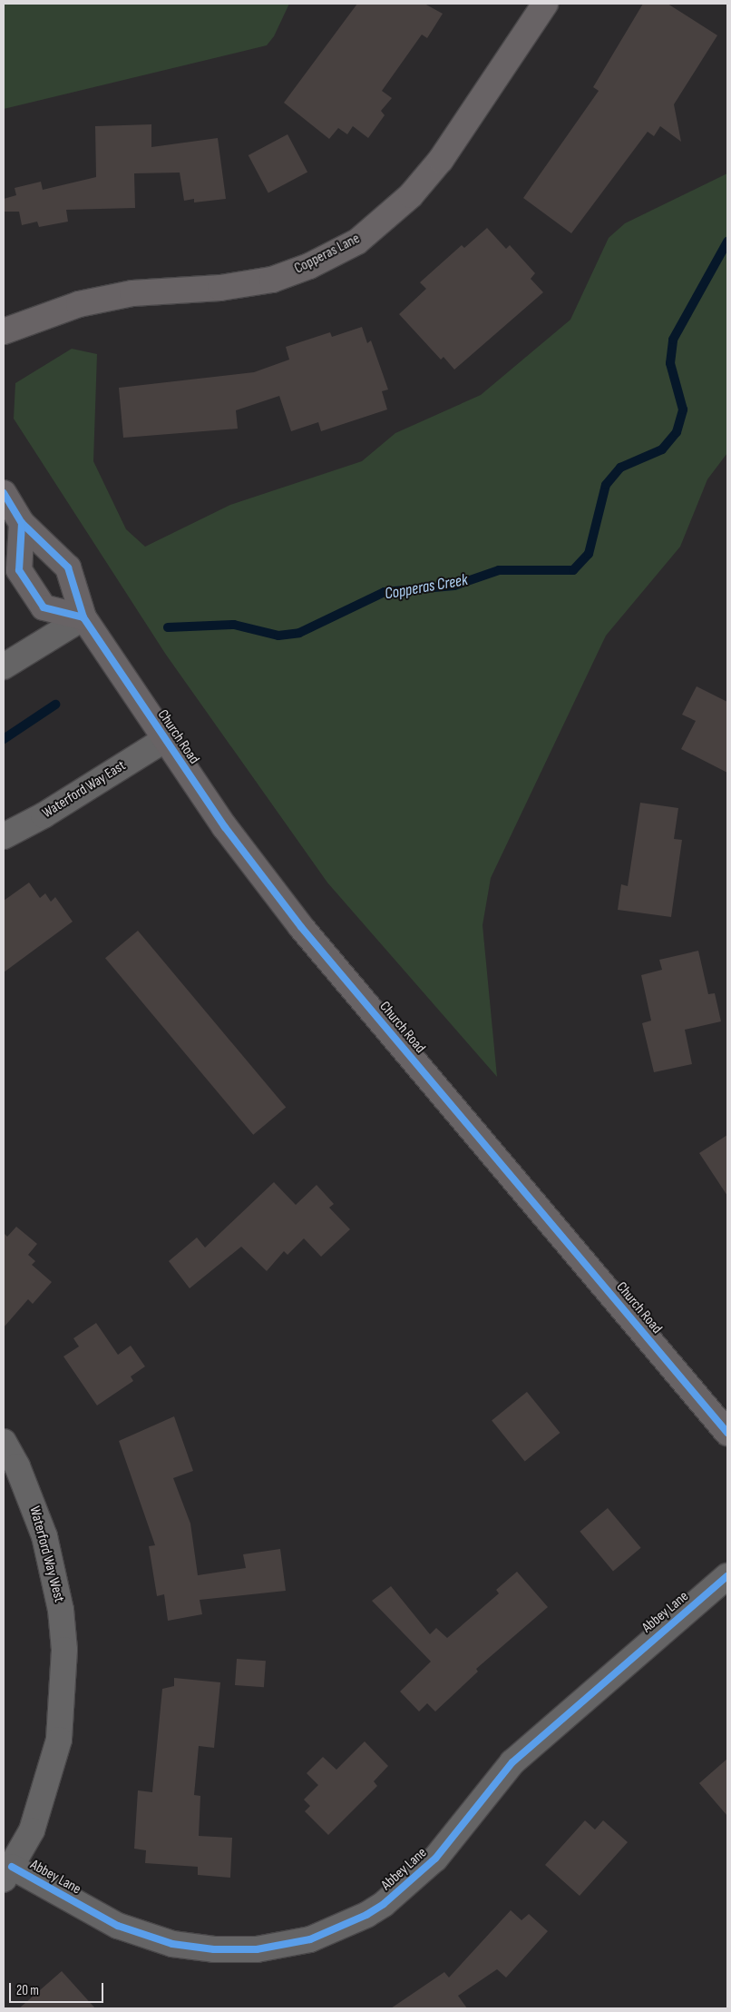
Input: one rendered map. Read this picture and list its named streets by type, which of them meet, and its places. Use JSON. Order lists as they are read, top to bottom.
{
  "streets": {
    "main road": ["Copperas Lane", "Church Road"],
    "street": ["Waterford Way East", "Waterford Way West", "Abbey Lane"]
  },
  "crossings": [
    ["Church Road", "Waterford Way East"],
    ["Waterford Way West", "Abbey Lane"]
  ],
  "water": ["Copperas Creek"],
  "scale_bar": "20 m"
}
